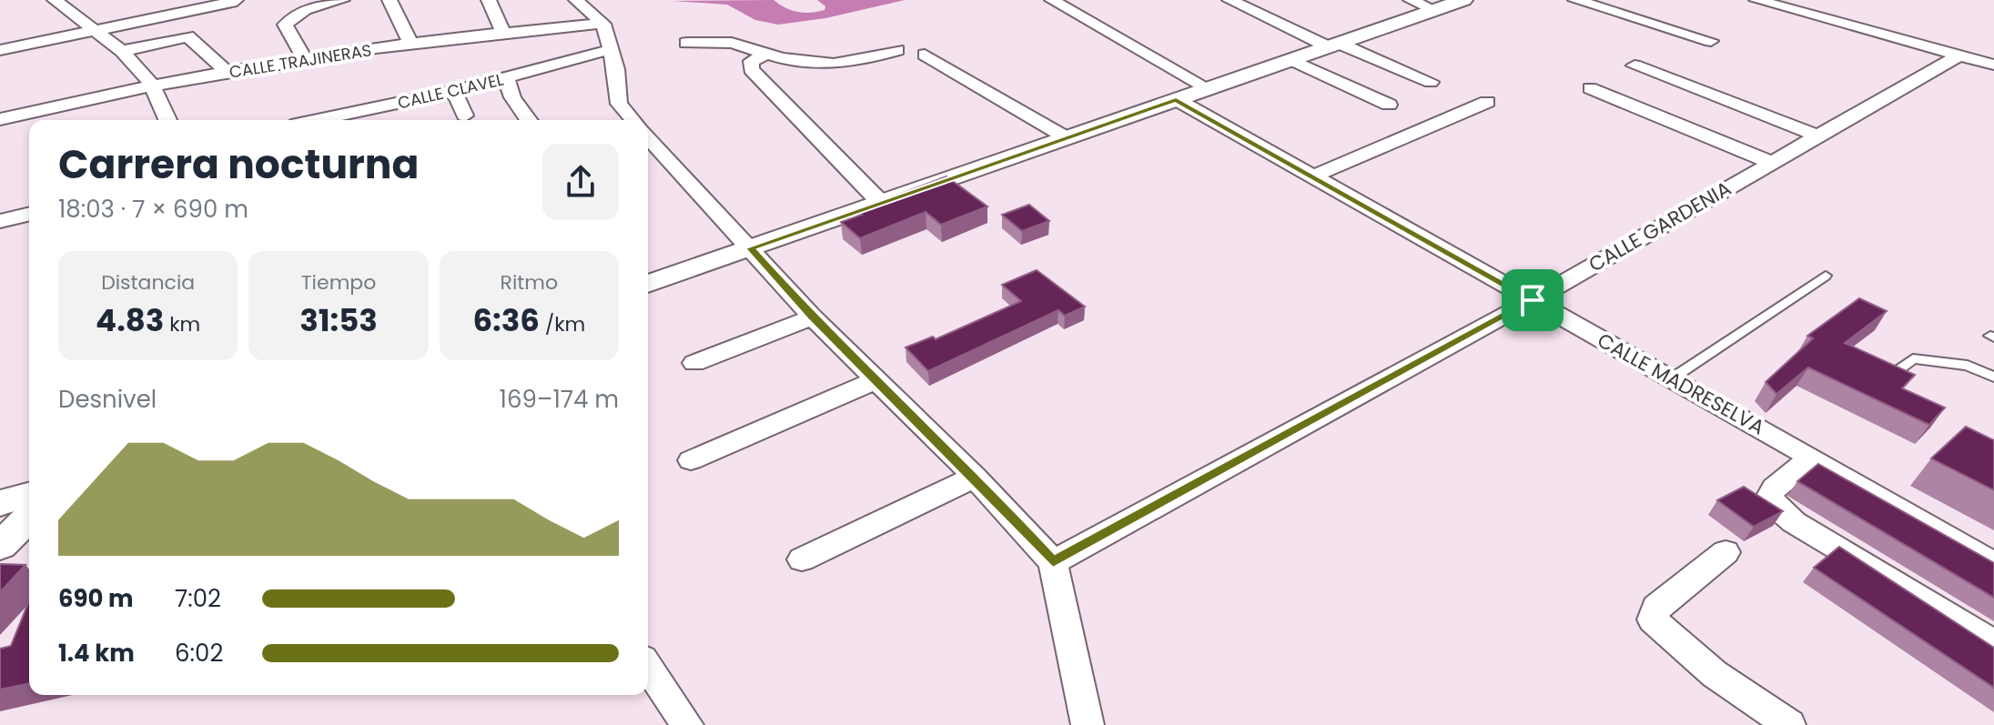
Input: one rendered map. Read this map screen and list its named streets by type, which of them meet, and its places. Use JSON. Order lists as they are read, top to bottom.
{
  "streets": {
    "street": [
      "CALLE TRAJINERAS",
      "CALLE CLAVEL",
      "CALLE GARDENIA",
      "CALLE MADRESELVA"
    ]
  },
  "crossings": [
    ["CALLE GARDENIA", "CALLE MADRESELVA"]
  ],
  "page": {
    "heading": ["Carrera nocturna", "18:03 · 7 × 690 m"],
    "stats": [
      ["Distancia", "4.83 km"],
      ["Tiempo", "31:53"],
      ["Ritmo", "6:36 /km"]
    ],
    "chart": ["Desnivel", "169–174 m"],
    "list": [
      {
        "name": "690 m",
        "note": "7:02"
      },
      {
        "name": "1.4 km",
        "note": "6:02"
      }
    ]
  }
}
